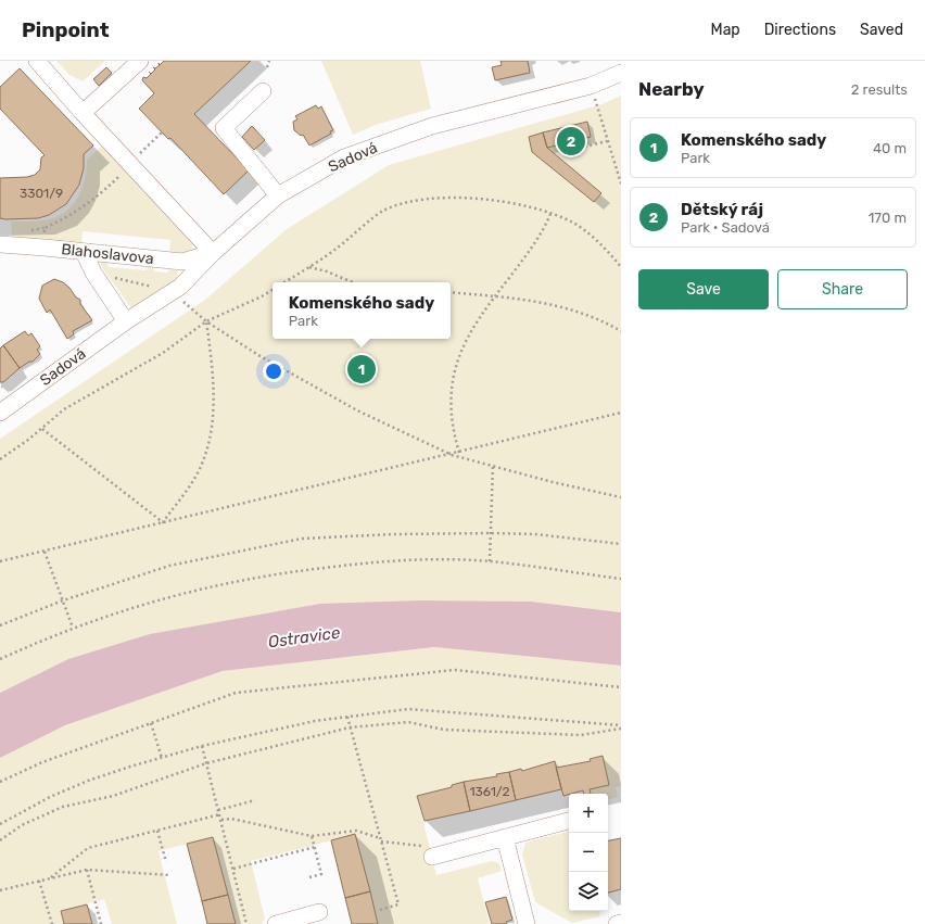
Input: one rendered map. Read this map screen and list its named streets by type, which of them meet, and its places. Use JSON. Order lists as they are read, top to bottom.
{
  "streets": {
    "street": ["Sadová", "Blahoslavova"]
  },
  "crossings": [
    ["Sadová", "Blahoslavova"]
  ],
  "water": ["Ostravice"],
  "house_numbers": ["3301/9", "1361/2"],
  "page": {
    "header": "Pinpoint",
    "nav": ["Map", "Directions", "Saved"],
    "heading": ["Nearby", "2 results"],
    "list": [
      {
        "mark": "1",
        "name": "Komenského sady",
        "note": "Park",
        "value": "40 m"
      },
      {
        "mark": "2",
        "name": "Dětský ráj",
        "note": "Park · Sadová",
        "value": "170 m"
      }
    ],
    "pins": ["2", "1"],
    "buttons": ["Save", "Share"],
    "popup": ["Komenského sady", "Park"],
    "map_buttons": ["+", "−"]
  }
}
